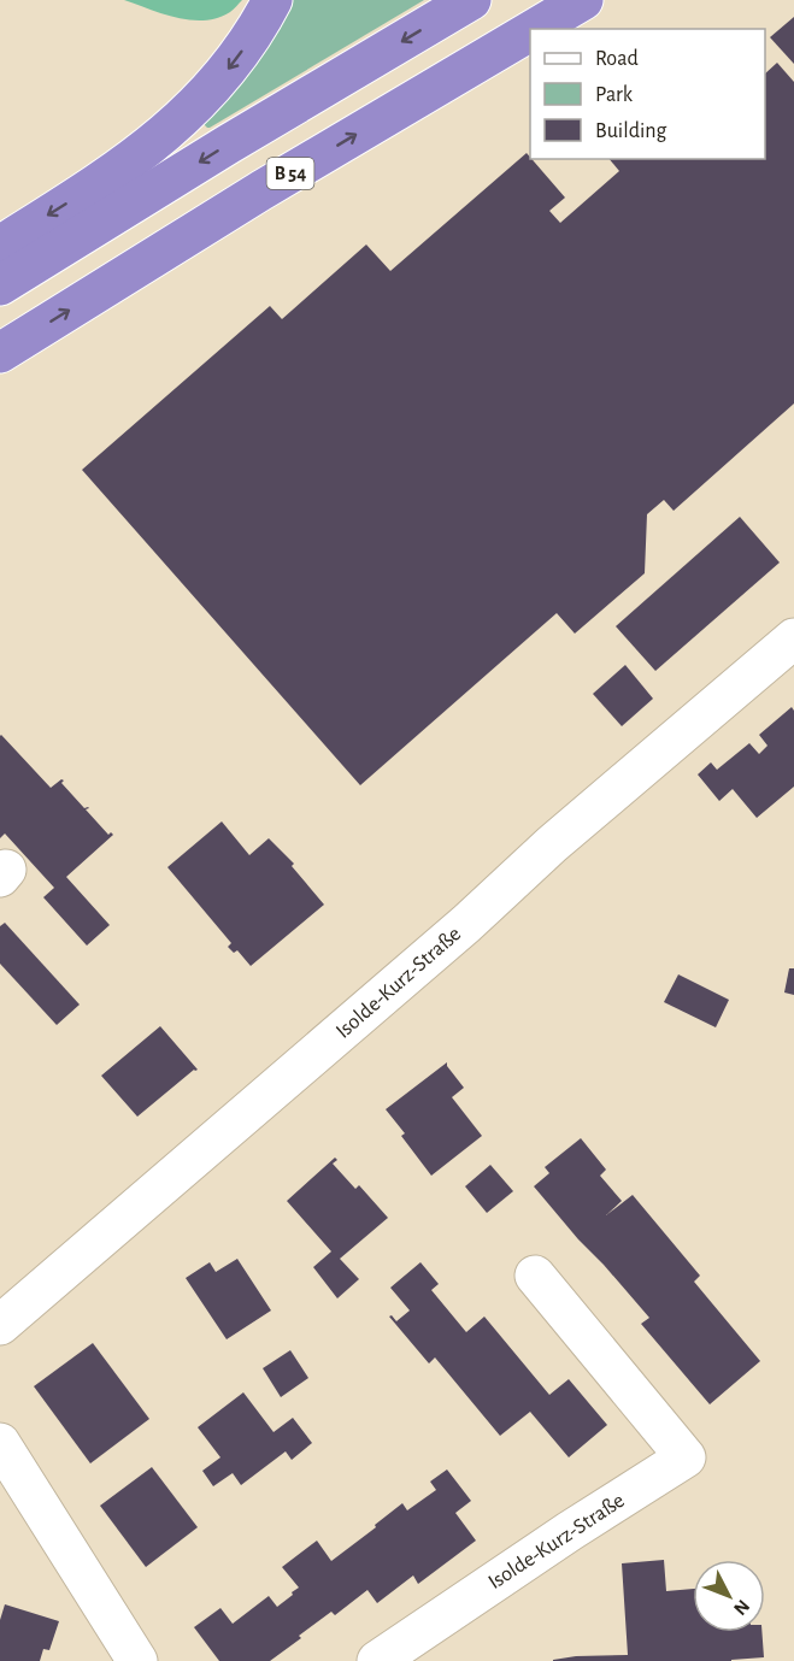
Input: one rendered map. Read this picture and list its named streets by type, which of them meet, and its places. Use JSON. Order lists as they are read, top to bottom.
{
  "streets": {
    "highway": ["B 54"],
    "street": ["Isolde-Kurz-Straße"]
  },
  "legend": ["Road", "Park", "Building"],
  "north": "bottom right"
}
